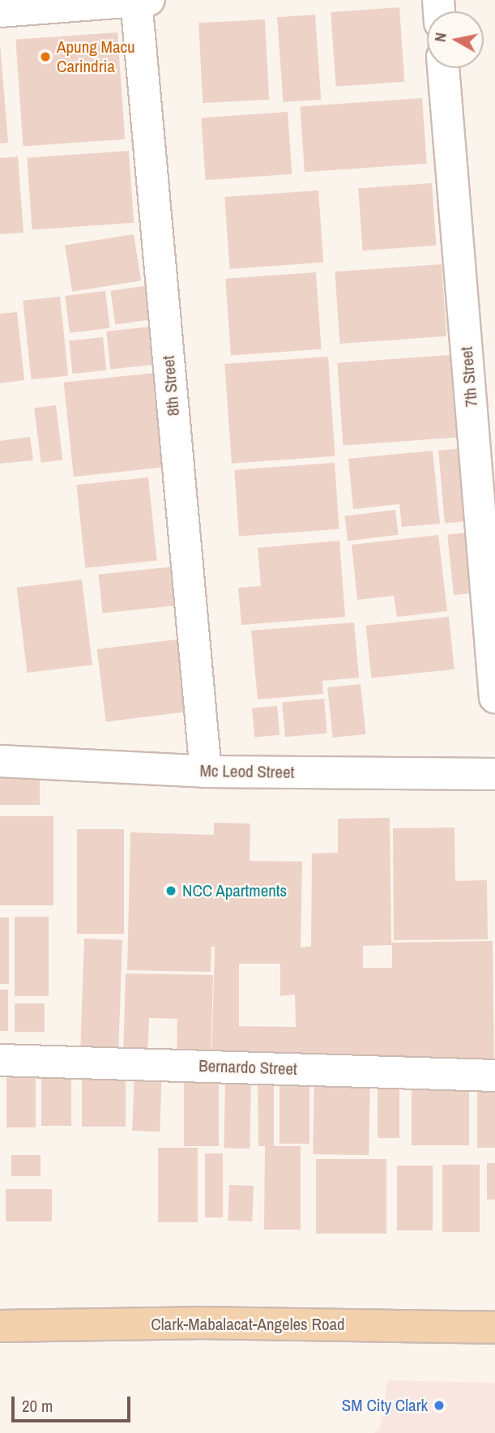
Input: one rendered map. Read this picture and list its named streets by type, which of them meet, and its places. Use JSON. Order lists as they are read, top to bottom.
{
  "streets": {
    "main road": ["Clark-Mabalacat-Angeles Road"],
    "street": [
      "7th Street",
      "8th Street",
      "Mc Leod Street",
      "Bernardo Street"
    ]
  },
  "crossings": [
    ["8th Street", "Mc Leod Street"]
  ],
  "places": ["Apung Macu Carindria", "NCC Apartments", "SM City Clark"],
  "scale_bar": "20 m",
  "north": "left"
}
